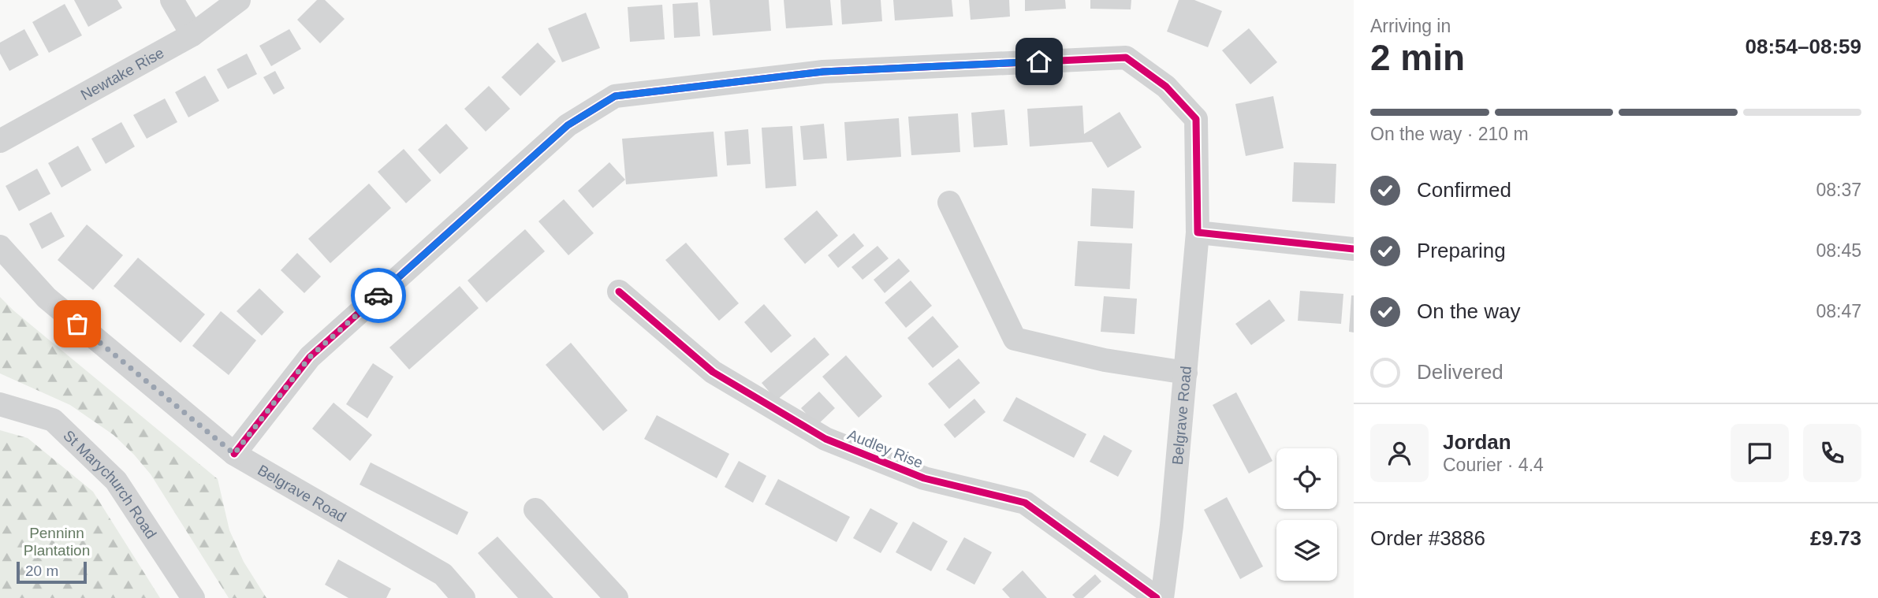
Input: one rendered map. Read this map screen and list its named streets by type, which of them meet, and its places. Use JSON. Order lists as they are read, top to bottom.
{
  "streets": {
    "street": [
      "Newtake Rise",
      "Belgrave Road",
      "Audley Rise",
      "St Marychurch Road"
    ]
  },
  "parks": ["Penninn Plantation"],
  "scale_bar": "20 m",
  "page": {
    "heading": ["2 min", "Arriving in", "08:54–08:59"],
    "panel": [
      "Jordan",
      "Courier · 4.4",
      "Order #3886",
      "£9.73"
    ],
    "bar": "On the way · 210 m",
    "list": [
      ["Confirmed", "08:37"],
      ["Preparing", "08:45"],
      ["On the way", "08:47"],
      "Delivered"
    ],
    "scale": "20 m"
  }
}
